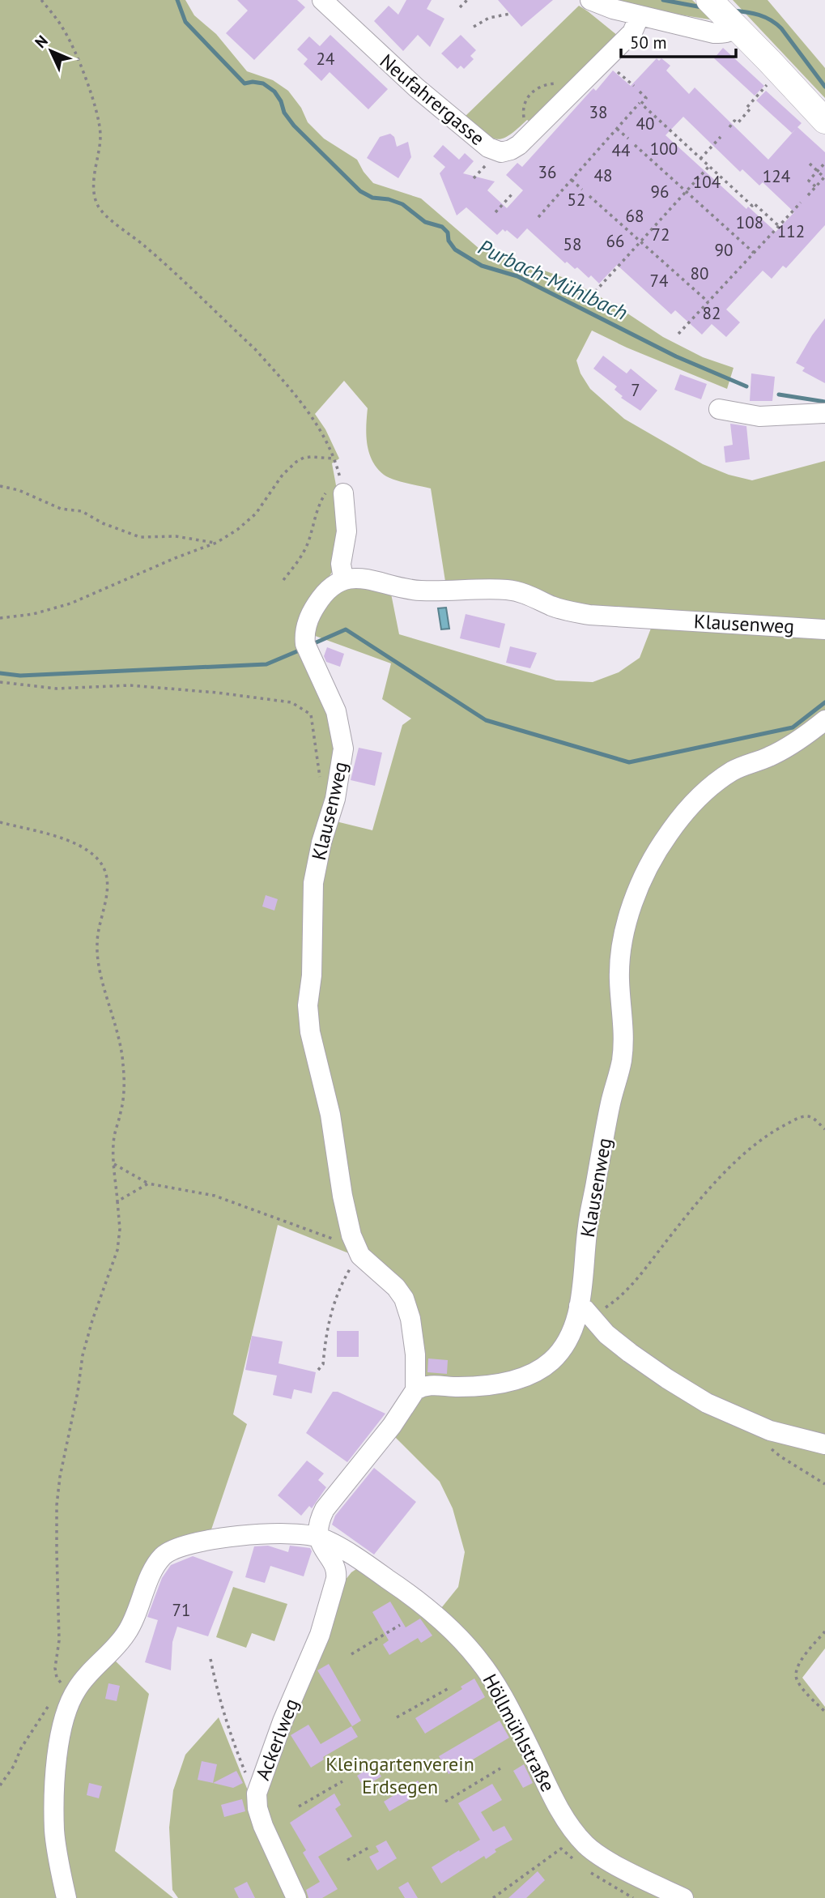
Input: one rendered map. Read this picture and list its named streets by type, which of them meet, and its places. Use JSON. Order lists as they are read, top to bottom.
{
  "streets": {
    "street": [
      "Neufahrergasse",
      "Klausenweg",
      "Höllmühlstraße",
      "Ackerlweg"
    ]
  },
  "water": ["Purbach-Mühlbach"],
  "parks": ["Kleingartenverein Erdsegen"],
  "house_numbers": [
    "24",
    "38",
    "40",
    "100",
    "44",
    "36",
    "48",
    "124",
    "104",
    "96",
    "52",
    "68",
    "108",
    "112",
    "72",
    "66",
    "58",
    "90",
    "80",
    "74",
    "82",
    "7",
    "71"
  ],
  "scale_bar": "50 m",
  "north": "top left"
}
